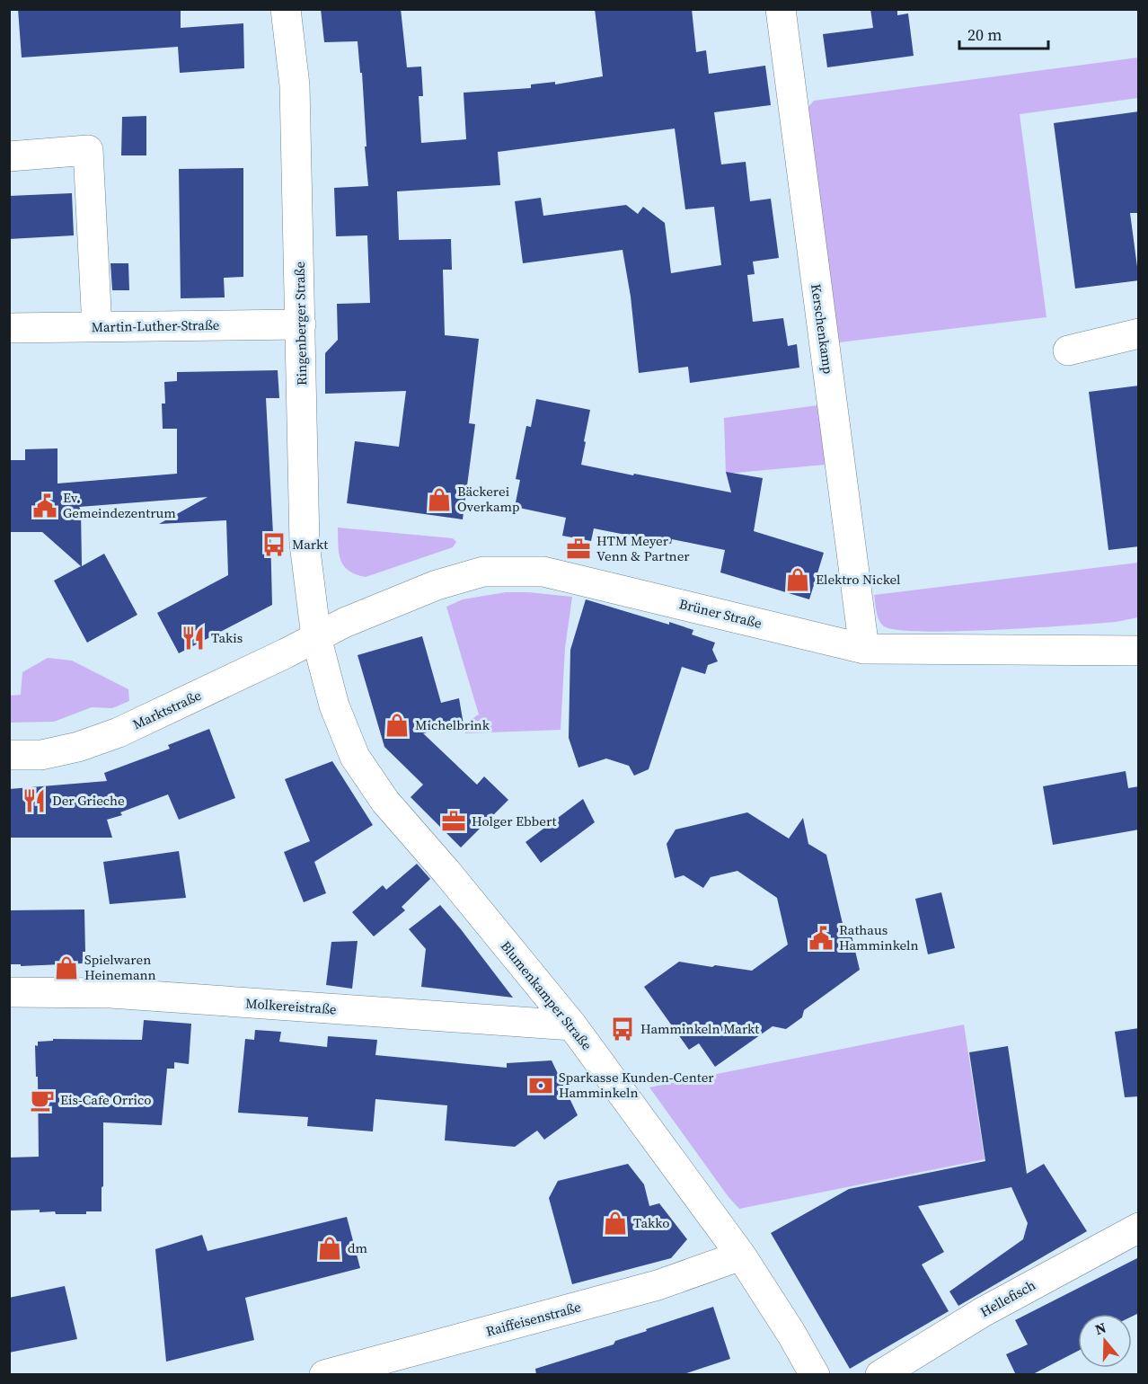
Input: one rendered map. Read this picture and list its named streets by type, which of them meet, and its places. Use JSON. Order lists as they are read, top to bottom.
{
  "streets": {
    "street": [
      "Ringenberger Straße",
      "Martin-Luther-Straße",
      "Kerschenkamp",
      "Brüner Straße",
      "Marktstraße",
      "Blumenkamper Straße",
      "Molkereistraße",
      "Hellefisch",
      "Raiffeisenstraße"
    ]
  },
  "crossings": [
    ["Ringenberger Straße", "Martin-Luther-Straße"],
    ["Ringenberger Straße", "Brüner Straße"],
    ["Ringenberger Straße", "Marktstraße"],
    ["Ringenberger Straße", "Blumenkamper Straße"],
    ["Kerschenkamp", "Brüner Straße"],
    ["Brüner Straße", "Marktstraße"],
    ["Brüner Straße", "Blumenkamper Straße"],
    ["Marktstraße", "Blumenkamper Straße"],
    ["Blumenkamper Straße", "Molkereistraße"],
    ["Blumenkamper Straße", "Raiffeisenstraße"]
  ],
  "places": {
    "shop": [
      "Bäckerei Overkamp",
      "Elektro Nickel",
      "Michelbrink",
      "Spielwaren Heinemann",
      "Takko",
      "dm"
    ],
    "public building": ["Ev. Gemeindezentrum", "Rathaus Hamminkeln"],
    "bus stop": ["Markt", "Hamminkeln Markt"],
    "office": ["HTM Meyer Venn & Partner", "Holger Ebbert"],
    "restaurant": ["Takis", "Der Grieche"],
    "bank": ["Sparkasse Kunden-Center Hamminkeln"],
    "cafe": ["Eis-Cafe Orrico"]
  },
  "scale_bar": "20 m",
  "north": "top"
}
